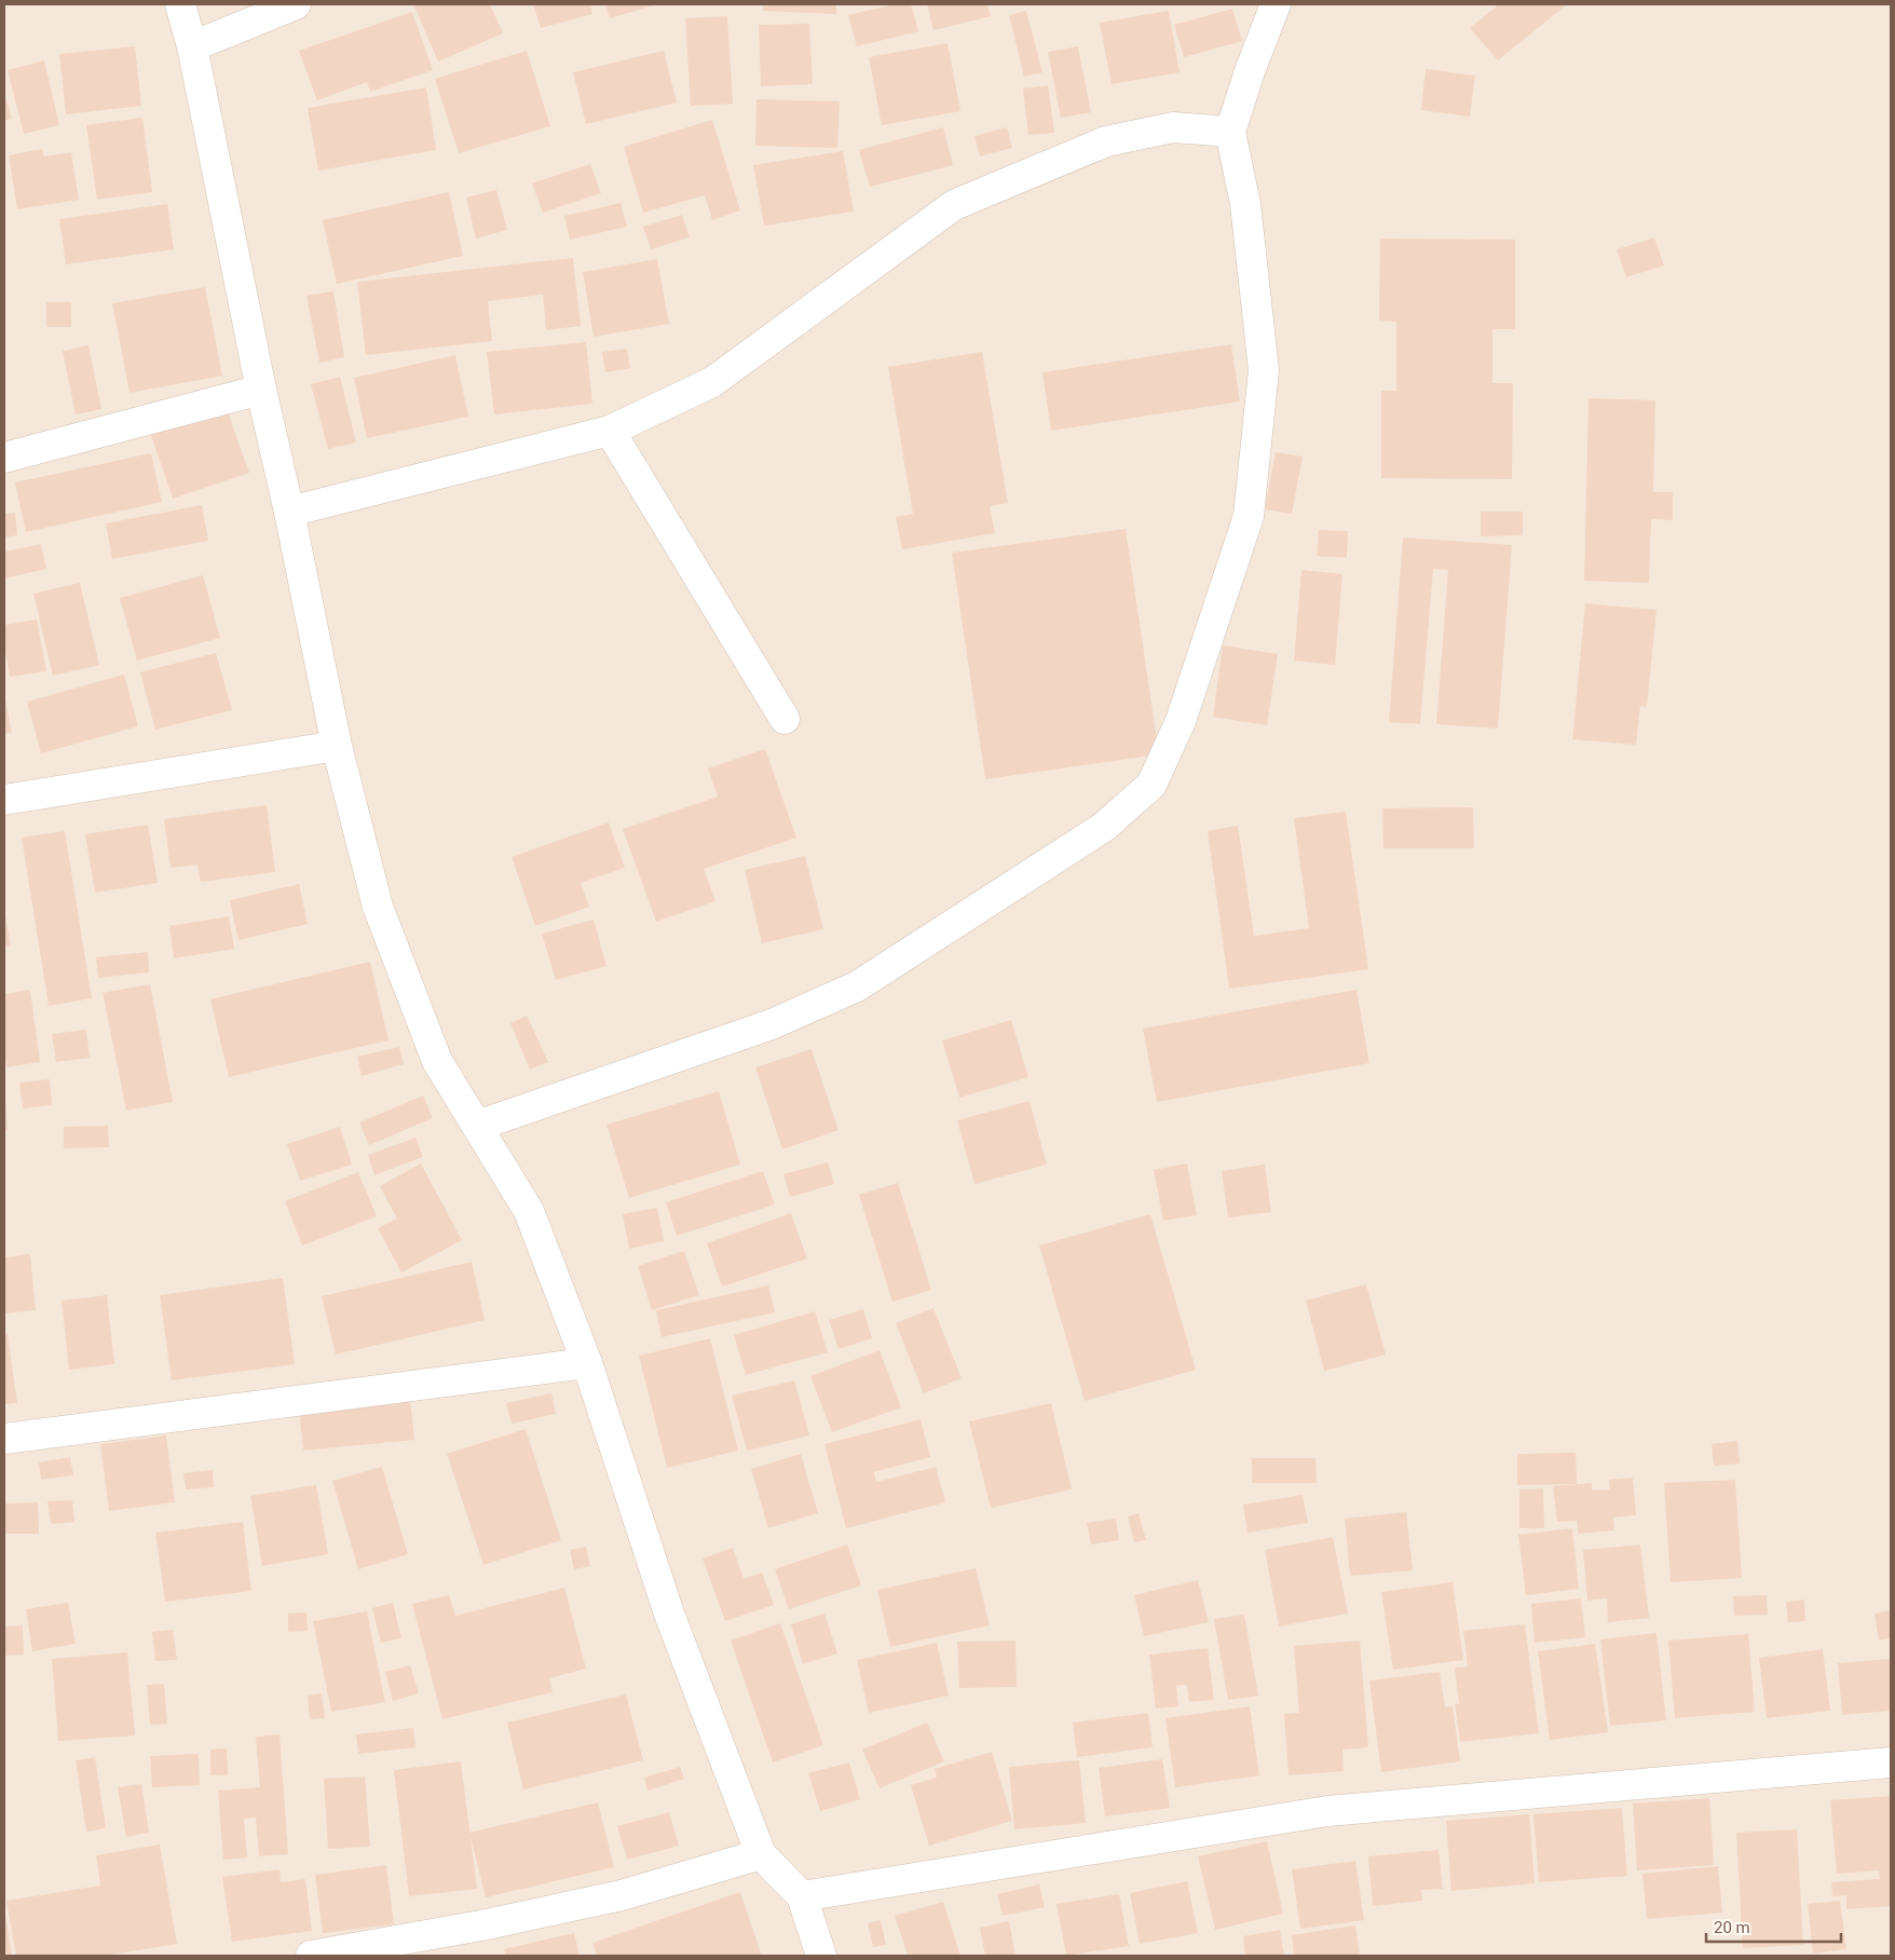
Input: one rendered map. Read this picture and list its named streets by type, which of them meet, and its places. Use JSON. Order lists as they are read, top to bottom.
{
  "scale_bar": "20 m"
}
